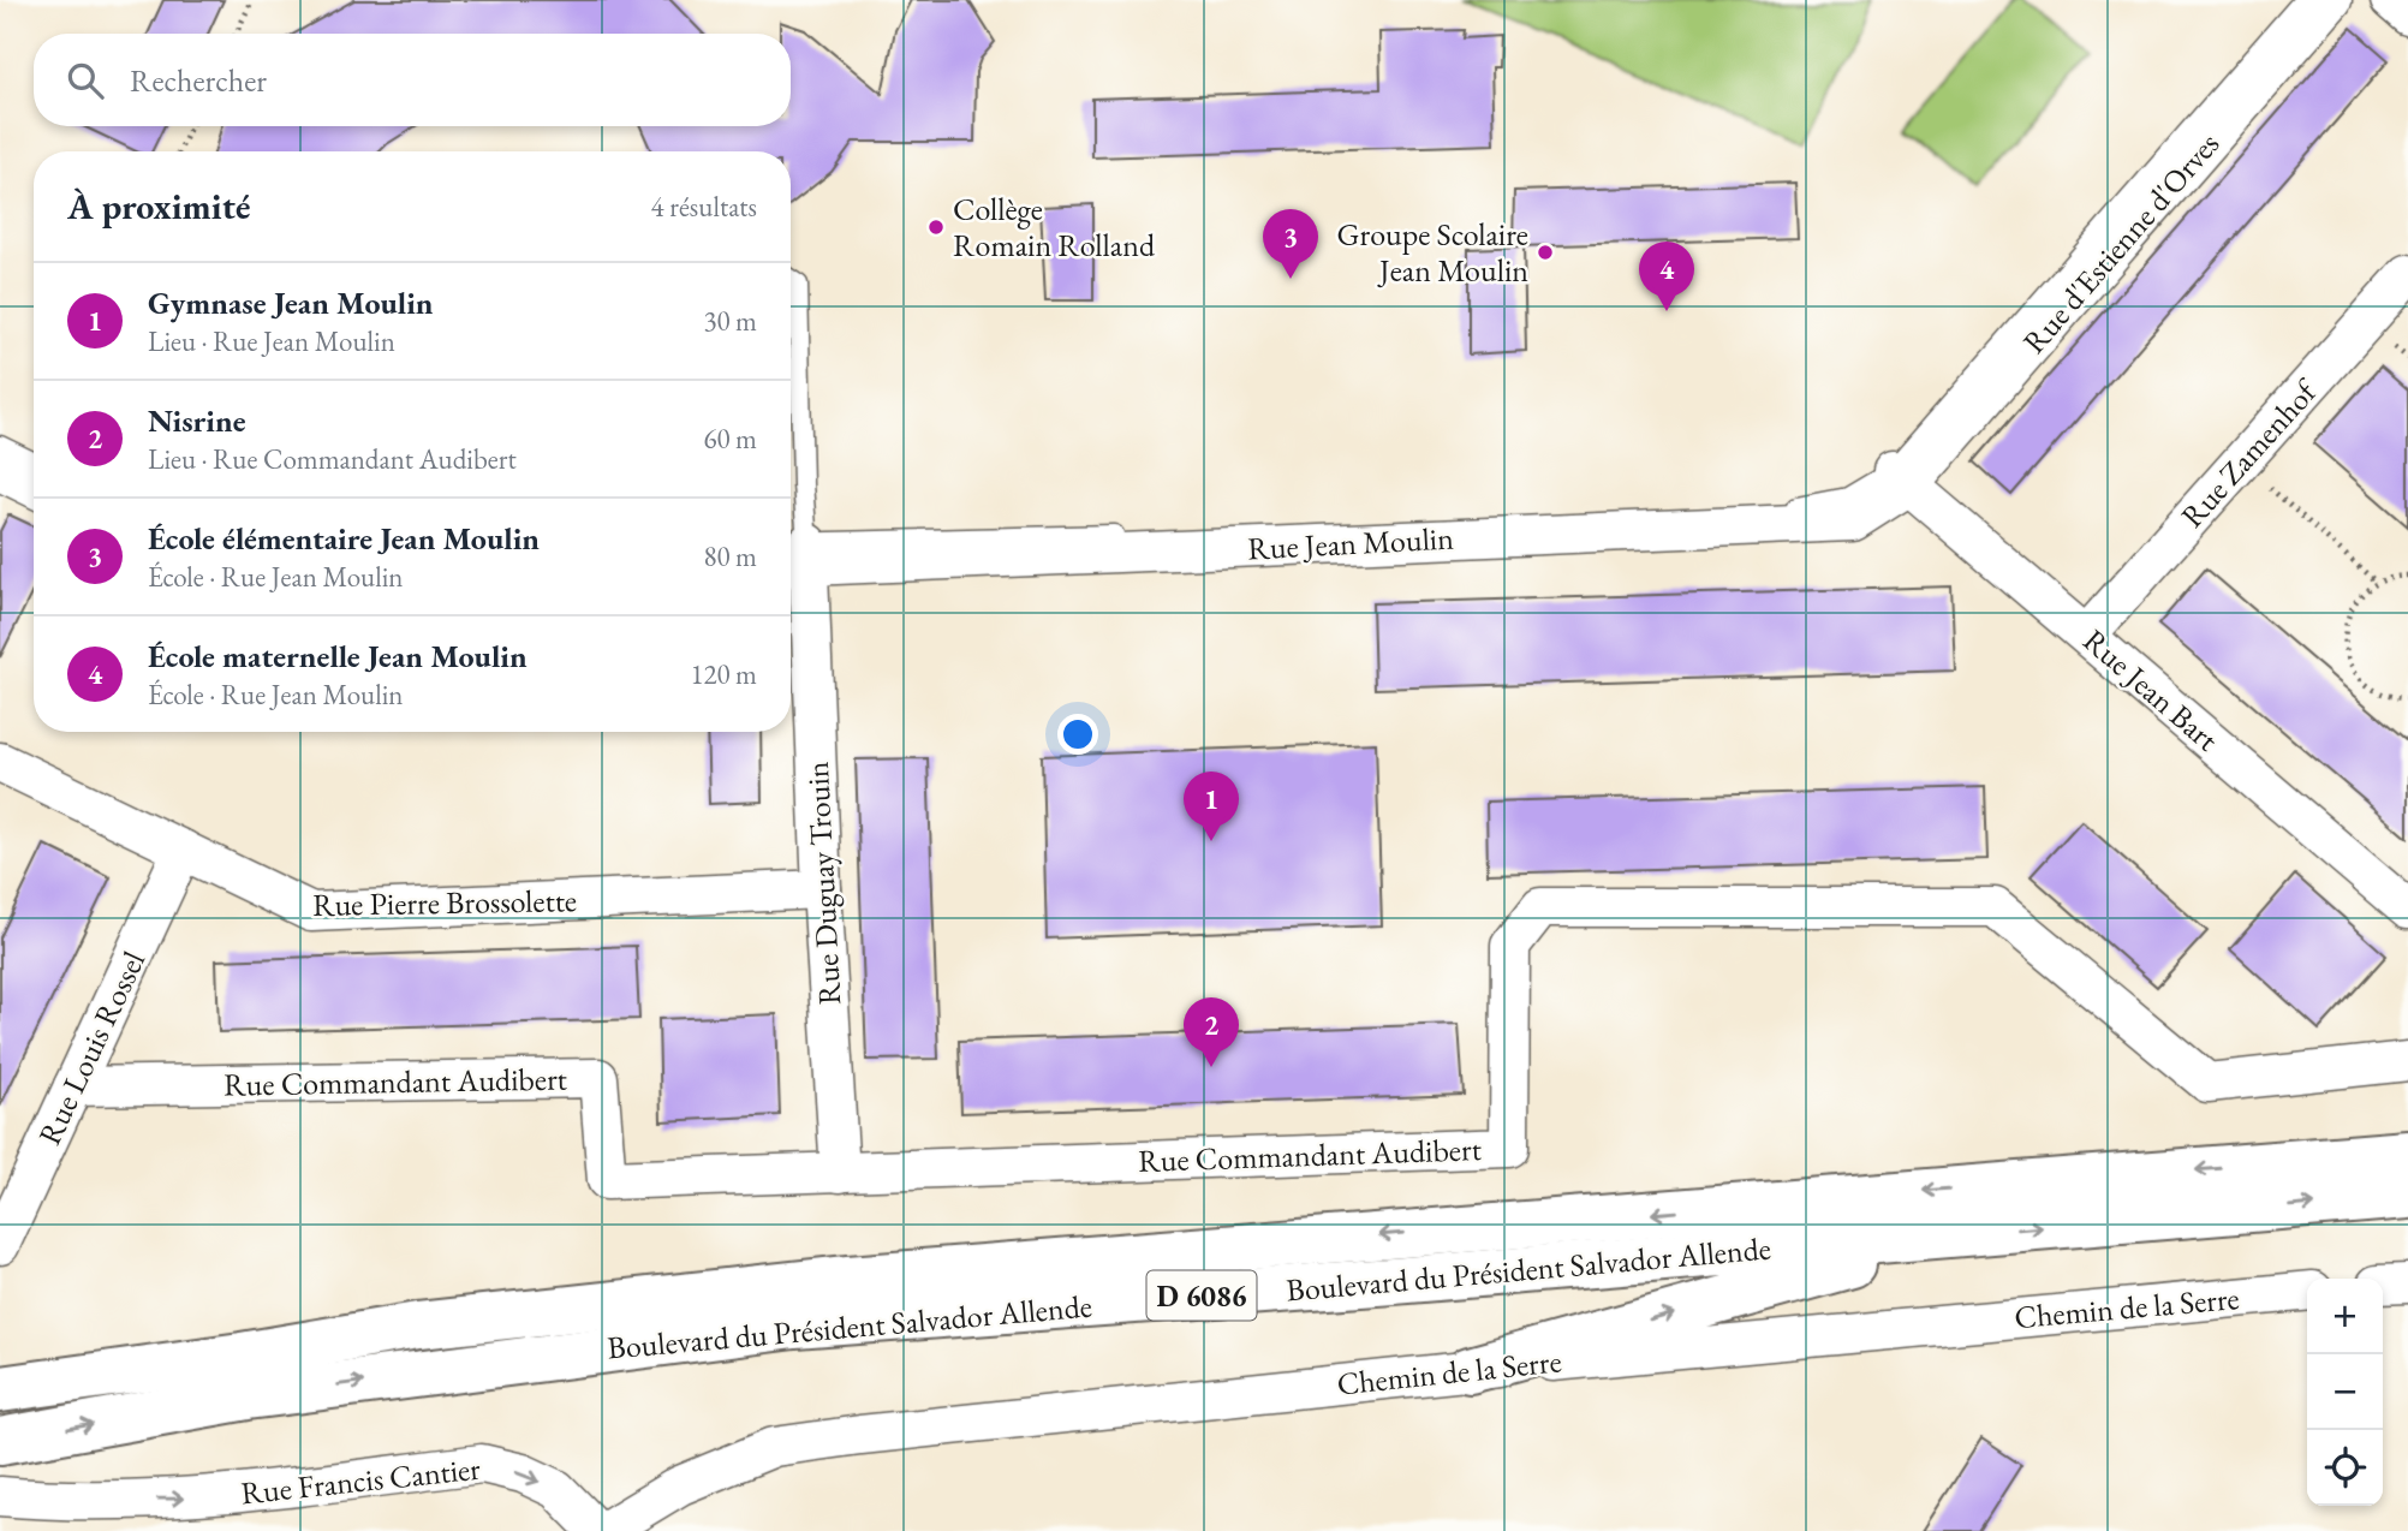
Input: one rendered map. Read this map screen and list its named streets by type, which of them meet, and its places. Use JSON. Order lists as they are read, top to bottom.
{
  "streets": {
    "main road": ["Boulevard du Président Salvador Allende", "D 6086"],
    "street": [
      "Rue d'Estienne d'Orves",
      "Rue Zamenhof",
      "Rue Jean Moulin",
      "Rue Jean Bart",
      "Rue Duguay Trouin",
      "Rue Pierre Brossolette",
      "Rue Louis Rossel",
      "Rue Commandant Audibert",
      "Chemin de la Serre",
      "Rue Francis Cantier"
    ]
  },
  "crossings": [
    ["Rue d'Estienne d'Orves", "Rue Jean Moulin"],
    ["Rue d'Estienne d'Orves", "Rue Jean Bart"],
    ["Rue Zamenhof", "Rue Jean Bart"],
    ["Rue Jean Moulin", "Rue Jean Bart"],
    ["Rue Jean Moulin", "Rue Duguay Trouin"],
    ["Rue Duguay Trouin", "Rue Pierre Brossolette"],
    ["Rue Duguay Trouin", "Rue Commandant Audibert"],
    ["Rue Pierre Brossolette", "Rue Louis Rossel"],
    ["Rue Louis Rossel", "Rue Commandant Audibert"]
  ],
  "one_way": ["Rue Francis Cantier"],
  "places": ["Collège Romain Rolland", "Groupe Scolaire Jean Moulin"],
  "page": {
    "search": "Rechercher",
    "heading": ["À proximité", "4 résultats"],
    "pins": [
      "3",
      "4",
      "1",
      "2"
    ],
    "list": [
      {
        "mark": "1",
        "name": "Gymnase Jean Moulin",
        "note": "Lieu · Rue Jean Moulin",
        "value": "30 m"
      },
      {
        "mark": "2",
        "name": "Nisrine",
        "note": "Lieu · Rue Commandant Audibert",
        "value": "60 m"
      },
      {
        "mark": "3",
        "name": "École élémentaire Jean Moulin",
        "note": "École · Rue Jean Moulin",
        "value": "80 m"
      },
      {
        "mark": "4",
        "name": "École maternelle Jean Moulin",
        "note": "École · Rue Jean Moulin",
        "value": "120 m"
      }
    ],
    "map_buttons": ["+", "−"]
  }
}
